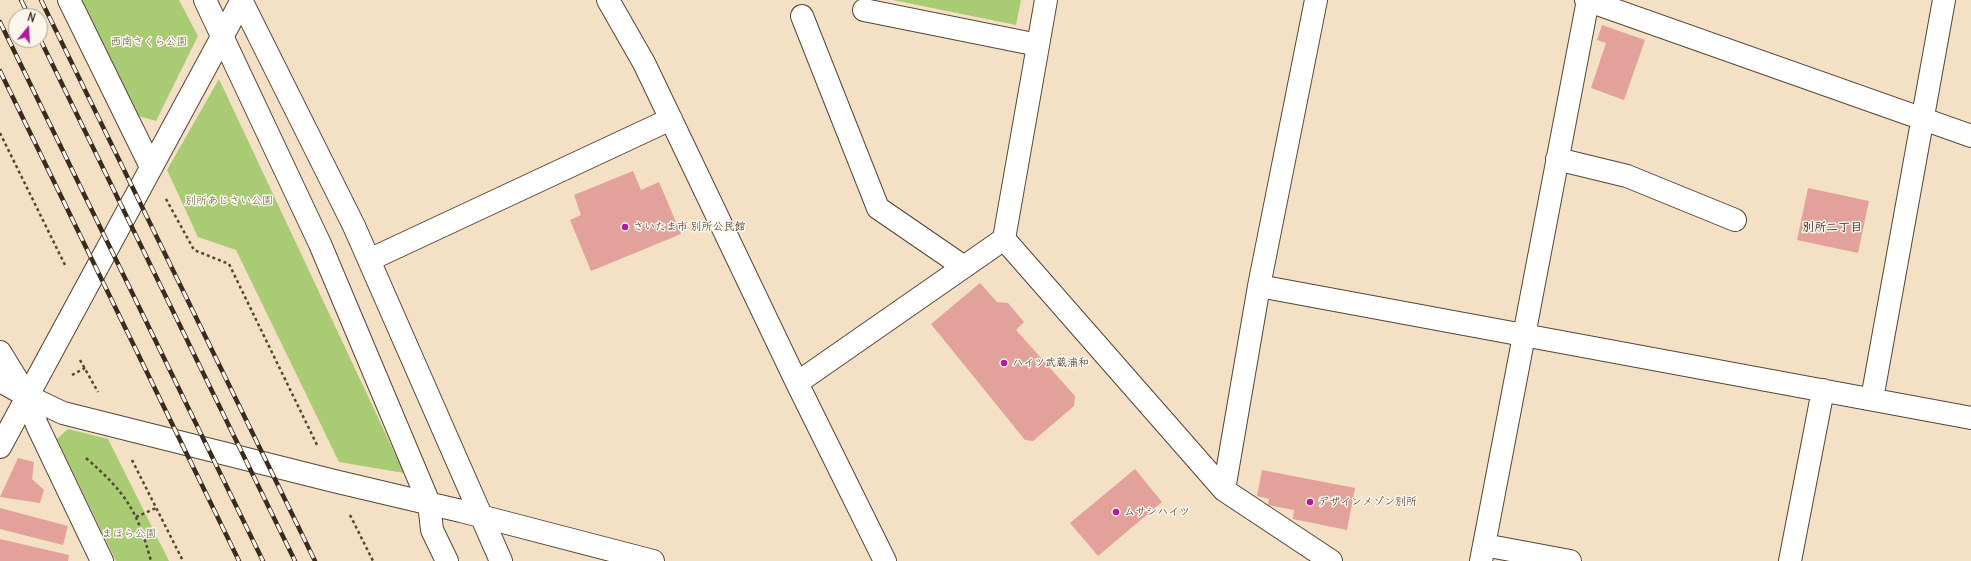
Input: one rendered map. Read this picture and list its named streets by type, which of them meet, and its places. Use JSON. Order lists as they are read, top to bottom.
{
  "districts": ["別所二丁目"],
  "parks": ["西南さくら公園", "別所あじさい公園", "まほら公園"],
  "places": [
    "さいたま市 別所公民館",
    "ハイツ武蔵浦和",
    "デザインメゾン別所",
    "ムサシハイツ"
  ],
  "north": "top"
}
